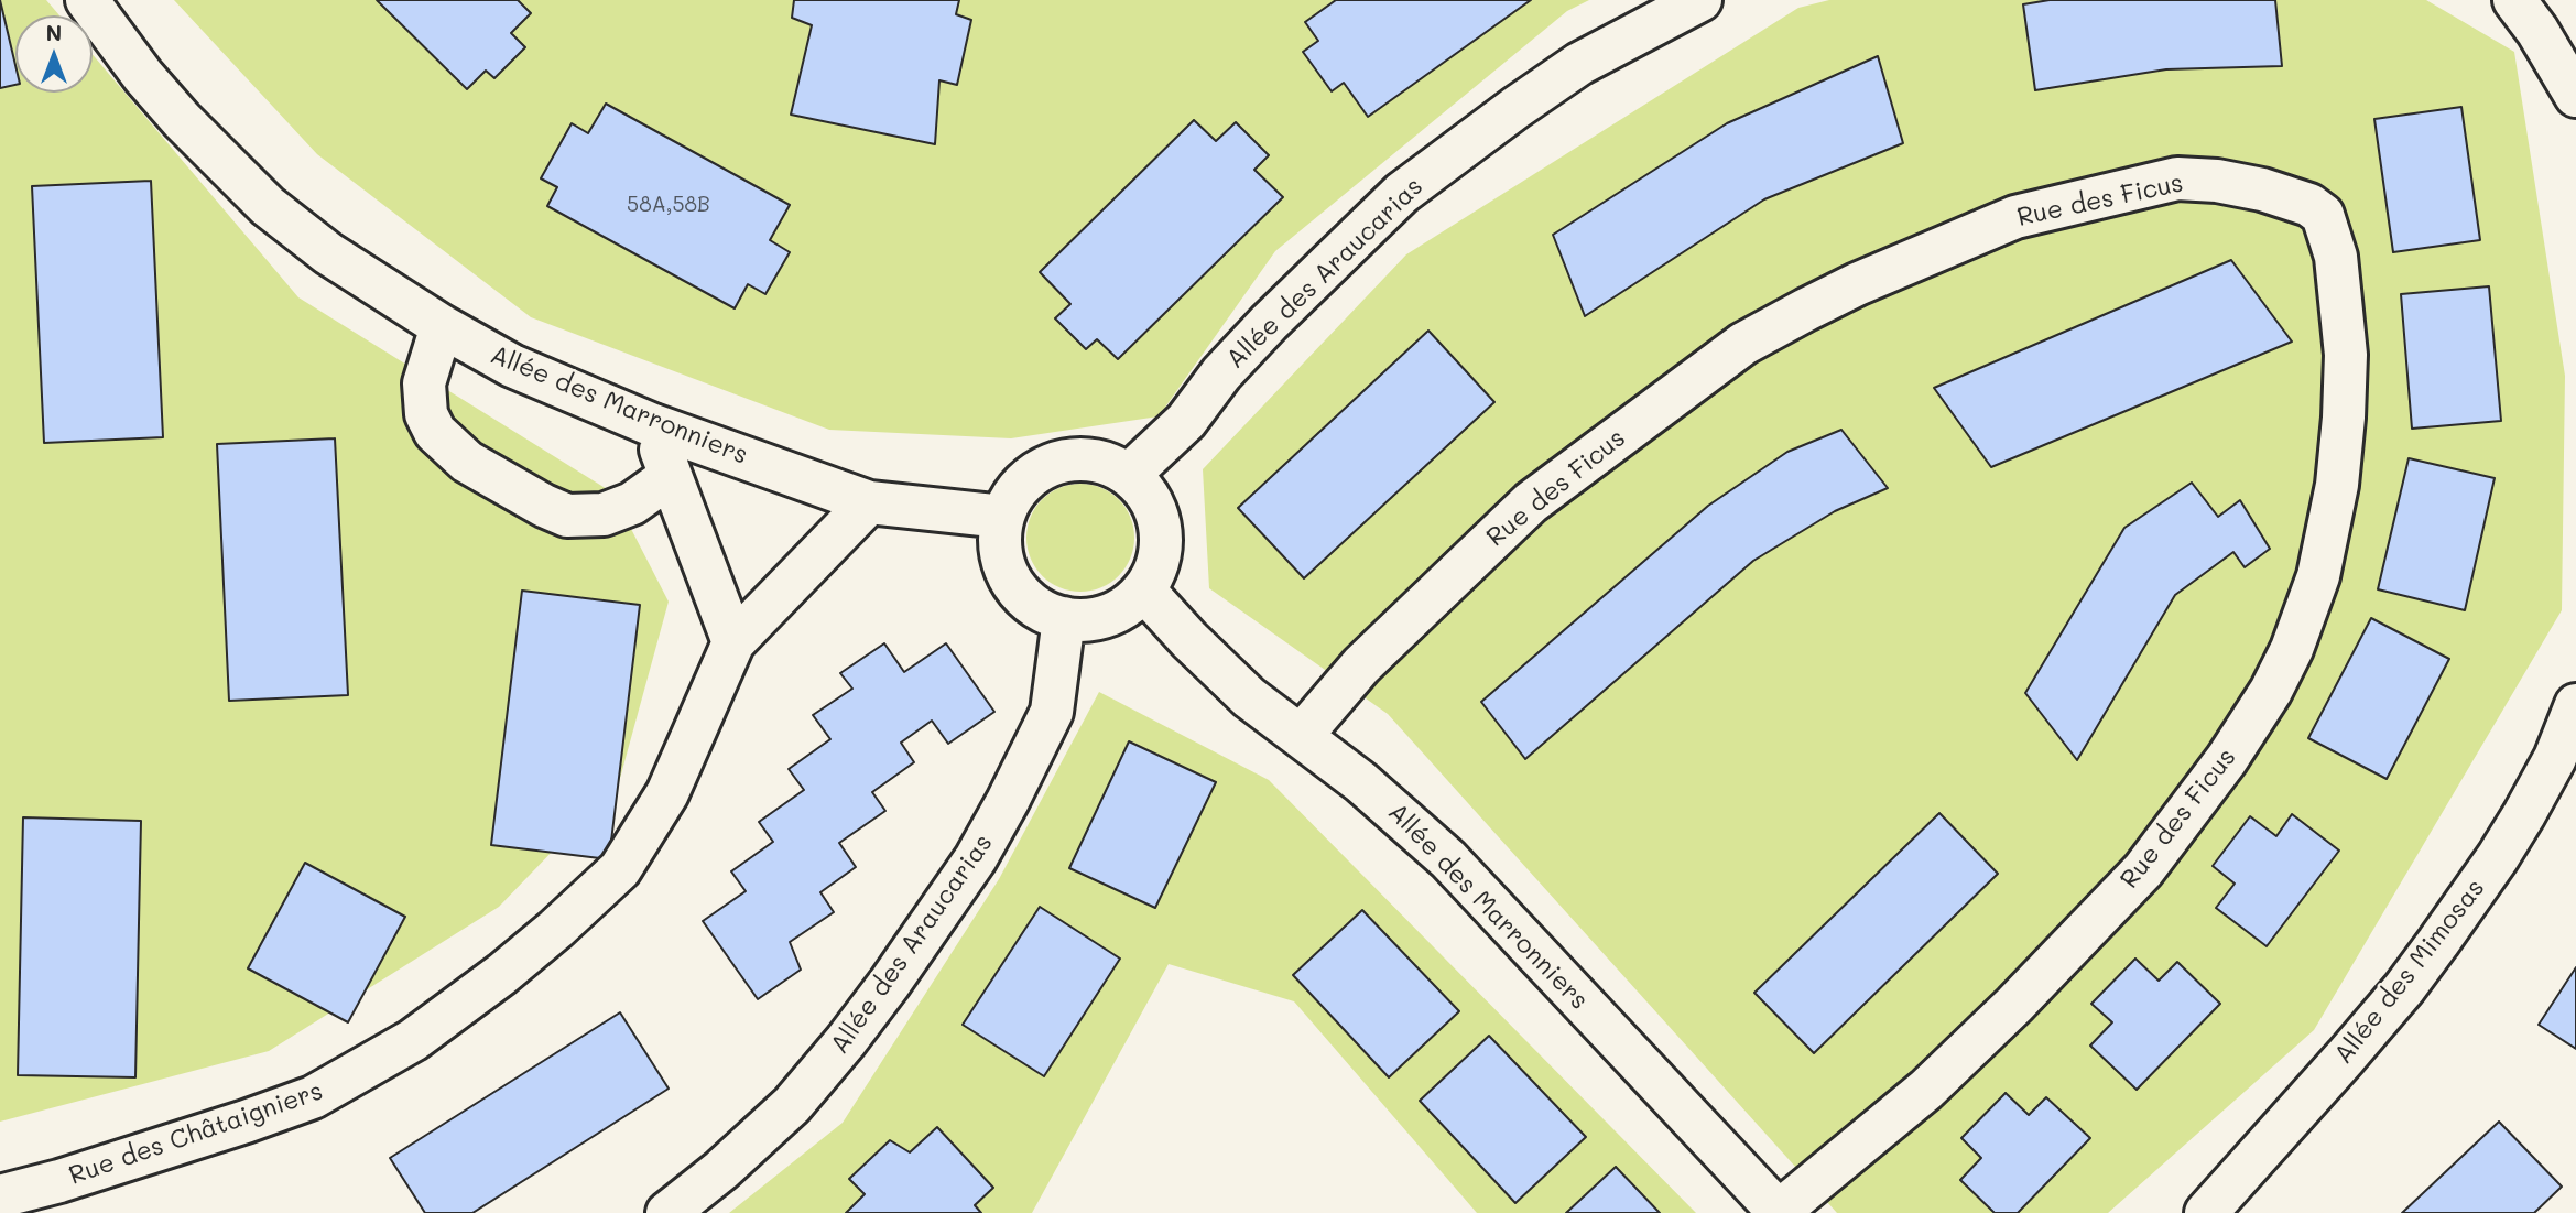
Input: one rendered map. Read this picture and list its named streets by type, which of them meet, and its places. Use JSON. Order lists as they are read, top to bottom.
{
  "streets": {
    "street": [
      "Rue des Ficus",
      "Allée des Araucarias",
      "Allée des Marronniers",
      "Allée des Mimosas",
      "Rue des Châtaigniers"
    ]
  },
  "crossings": [
    ["Rue des Ficus", "Allée des Marronniers"],
    ["Allée des Araucarias", "Allée des Marronniers"]
  ],
  "house_numbers": ["58A,58B"],
  "north": "top"
}
